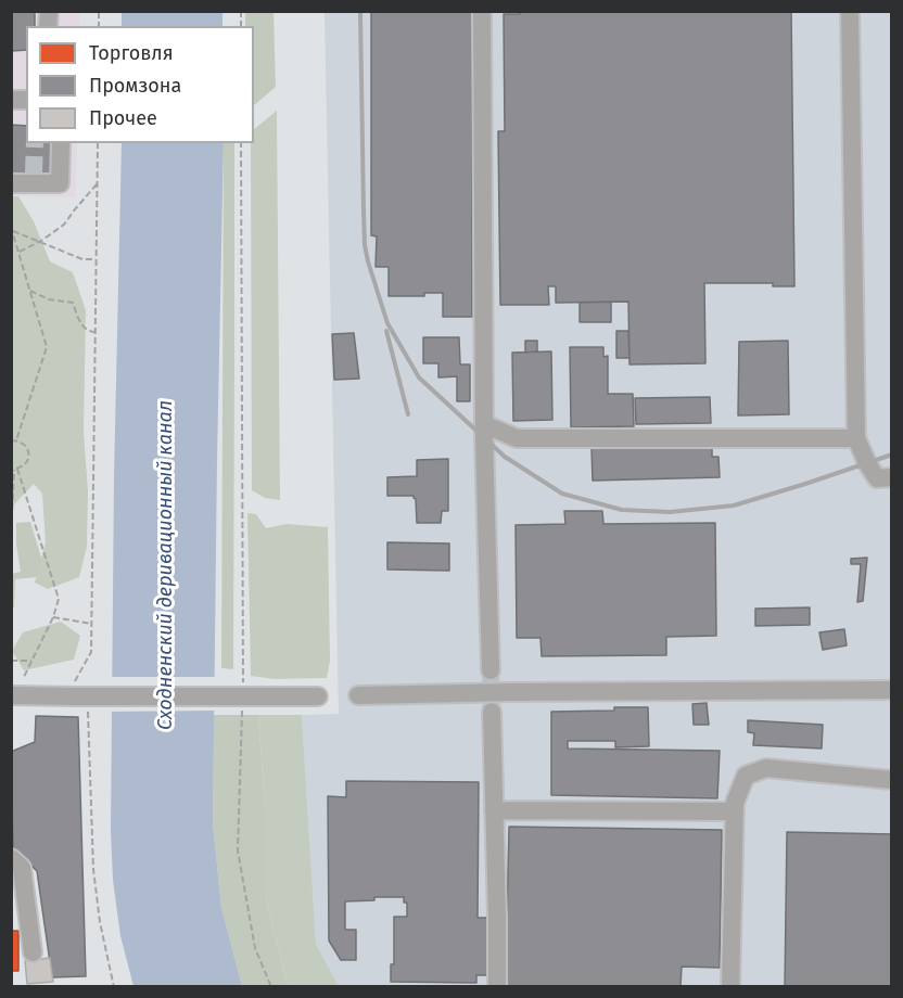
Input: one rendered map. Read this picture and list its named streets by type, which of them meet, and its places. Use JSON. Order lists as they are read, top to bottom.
{
  "water": ["Сходненский деривационный канал"],
  "legend": ["Торговля", "Промзона", "Прочее"]
}
